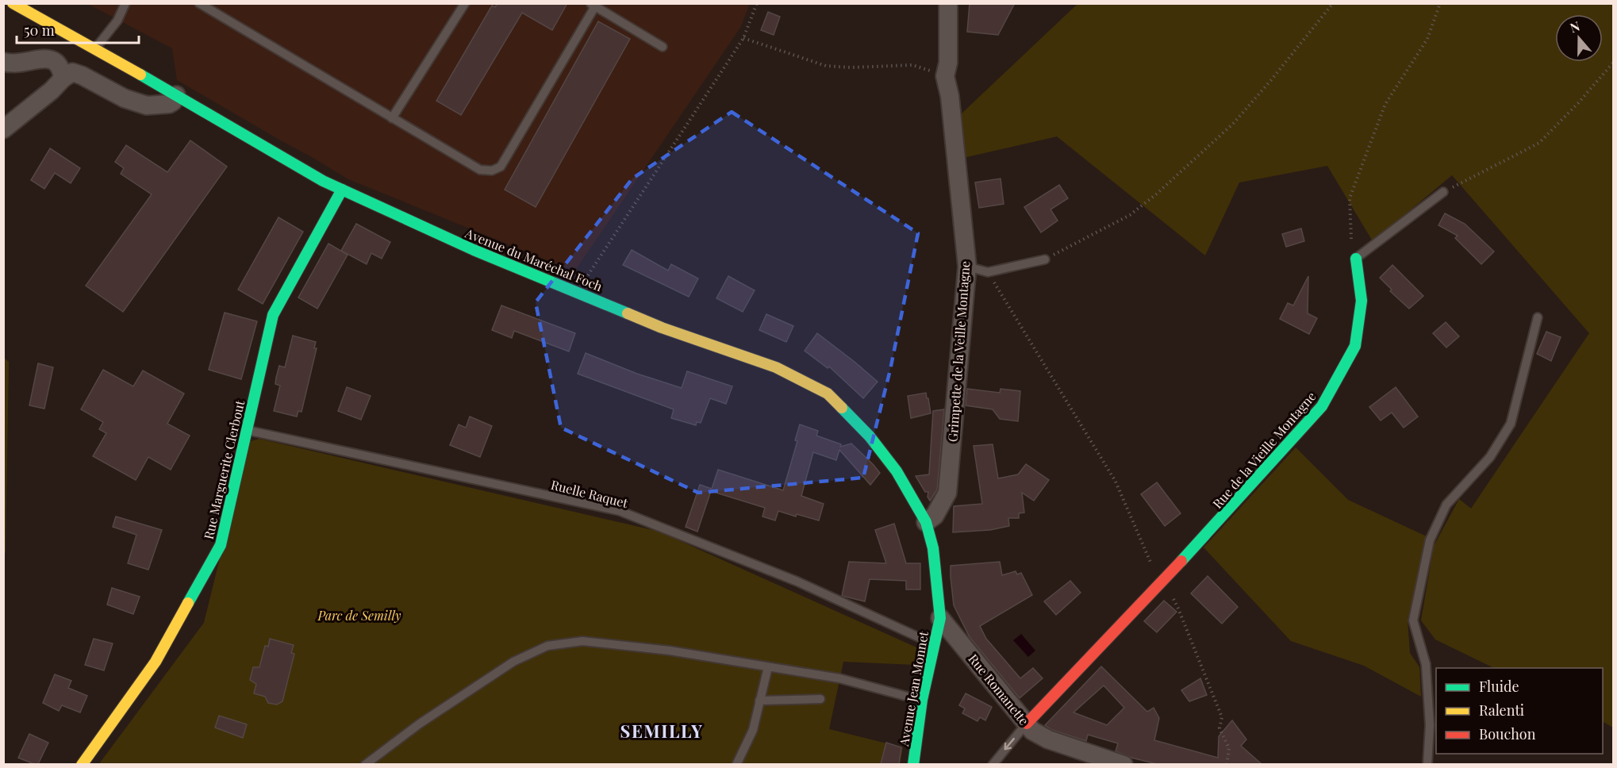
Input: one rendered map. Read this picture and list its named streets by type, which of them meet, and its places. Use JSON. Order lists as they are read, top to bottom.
{
  "streets": {
    "main road": [
      "Avenue du Maréchal Foch",
      "Rue de la Vieille Montagne",
      "Rue Marguerite Clerbout",
      "Avenue Jean Monnet"
    ],
    "street": ["Grimpette de la Veille Montagne", "Rue Romanette"],
    "lane": ["Ruelle Raquet"]
  },
  "crossings": [
    ["Avenue du Maréchal Foch", "Grimpette de la Veille Montagne"],
    ["Avenue du Maréchal Foch", "Rue Marguerite Clerbout"],
    ["Avenue du Maréchal Foch", "Avenue Jean Monnet"],
    ["Avenue du Maréchal Foch", "Rue Romanette"],
    ["Rue de la Vieille Montagne", "Rue Romanette"],
    ["Rue Marguerite Clerbout", "Ruelle Raquet"],
    ["Ruelle Raquet", "Avenue Jean Monnet"],
    ["Avenue Jean Monnet", "Rue Romanette"]
  ],
  "districts": ["SEMILLY"],
  "parks": ["Parc de Semilly"],
  "legend": ["Fluide", "Ralenti", "Bouchon"],
  "scale_bar": "50 m",
  "north": "top"
}
